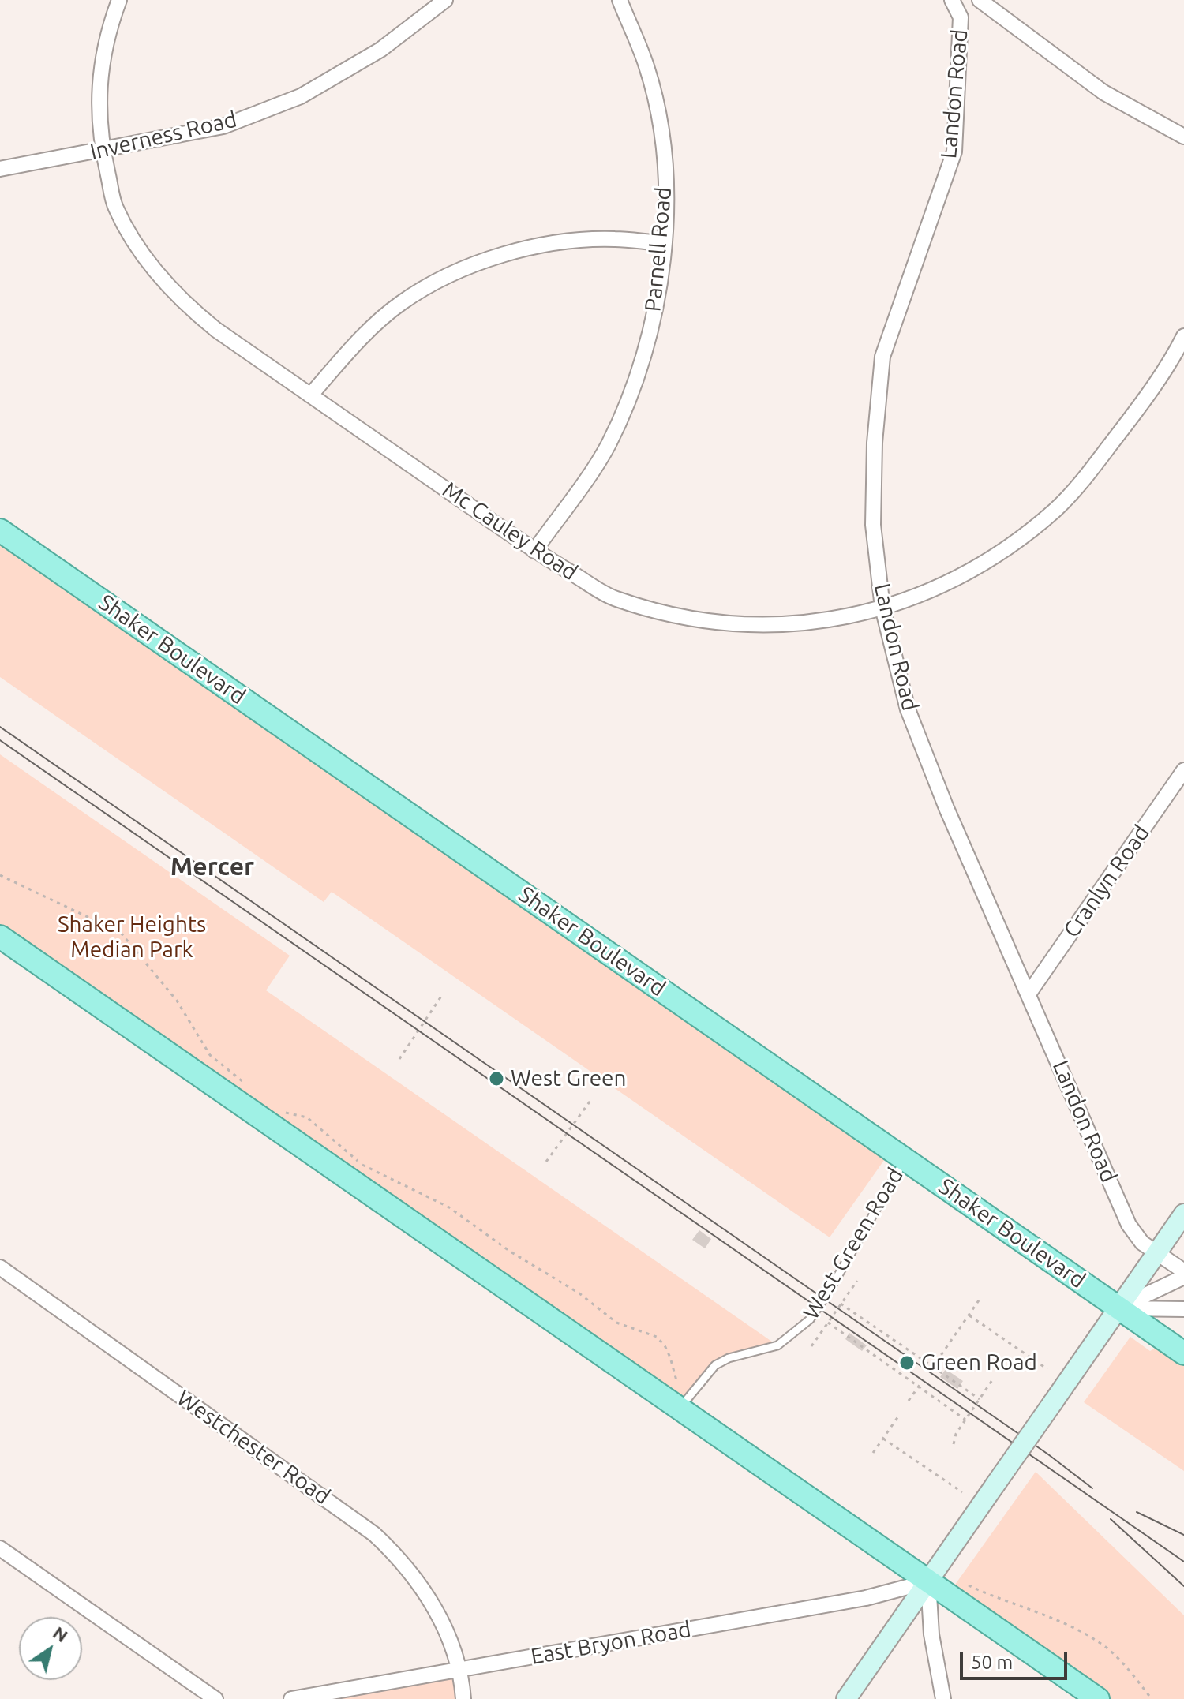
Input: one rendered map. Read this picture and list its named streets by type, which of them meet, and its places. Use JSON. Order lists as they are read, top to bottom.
{
  "streets": {
    "main road": ["Shaker Boulevard"],
    "street": [
      "Landon Road",
      "Inverness Road",
      "Parnell Road",
      "Mc Cauley Road",
      "Cranlyn Road",
      "Westchester Road",
      "East Bryon Road"
    ],
    "lane": ["West Green Road"]
  },
  "crossings": [
    ["Landon Road", "Mc Cauley Road"],
    ["Landon Road", "Cranlyn Road"],
    ["Inverness Road", "Mc Cauley Road"],
    ["Parnell Road", "Mc Cauley Road"],
    ["Shaker Boulevard", "West Green Road"],
    ["Westchester Road", "East Bryon Road"]
  ],
  "districts": ["Mercer"],
  "parks": ["Shaker Heights Median Park"],
  "places": ["West Green", "Green Road"],
  "scale_bar": "50 m",
  "north": "top right"
}
